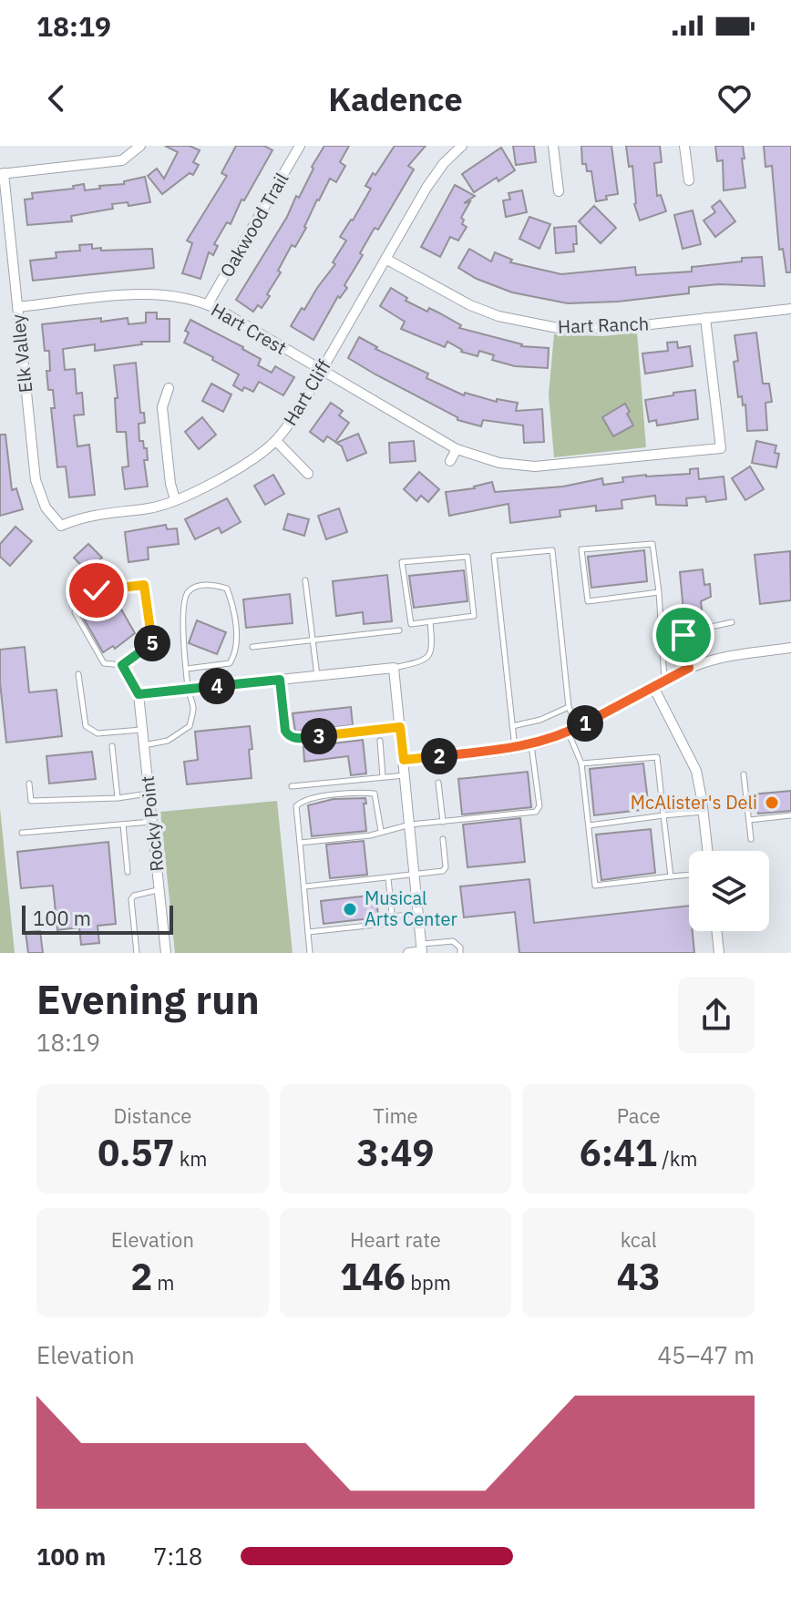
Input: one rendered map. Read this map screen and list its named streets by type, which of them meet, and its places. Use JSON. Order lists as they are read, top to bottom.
{
  "streets": {
    "street": [
      "Oakwood Trail",
      "Hart Ranch",
      "Hart Crest",
      "Elk Valley",
      "Hart Cliff",
      "Rocky Point"
    ]
  },
  "crossings": [
    ["Oakwood Trail", "Hart Crest"],
    ["Hart Ranch", "Hart Crest"],
    ["Hart Ranch", "Hart Cliff"],
    ["Hart Crest", "Elk Valley"],
    ["Hart Crest", "Hart Cliff"],
    ["Elk Valley", "Hart Cliff"]
  ],
  "places": ["McAlister's Deli", "Musical Arts Center"],
  "scale_bar": "100 m",
  "page": {
    "status": "18:19",
    "header": "Kadence",
    "pins": [
      "5",
      "4",
      "1",
      "3",
      "2"
    ],
    "scale": "100 m",
    "heading": ["Evening run", "18:19"],
    "stats": [
      ["Distance", "0.57 km"],
      ["Time", "3:49"],
      ["Pace", "6:41 /km"],
      ["Elevation", "2 m"],
      ["Heart rate", "146 bpm"],
      ["kcal", "43"]
    ],
    "chart": ["Elevation", "45–47 m"],
    "list": [
      {
        "name": "100 m",
        "note": "7:18"
      }
    ]
  }
}
